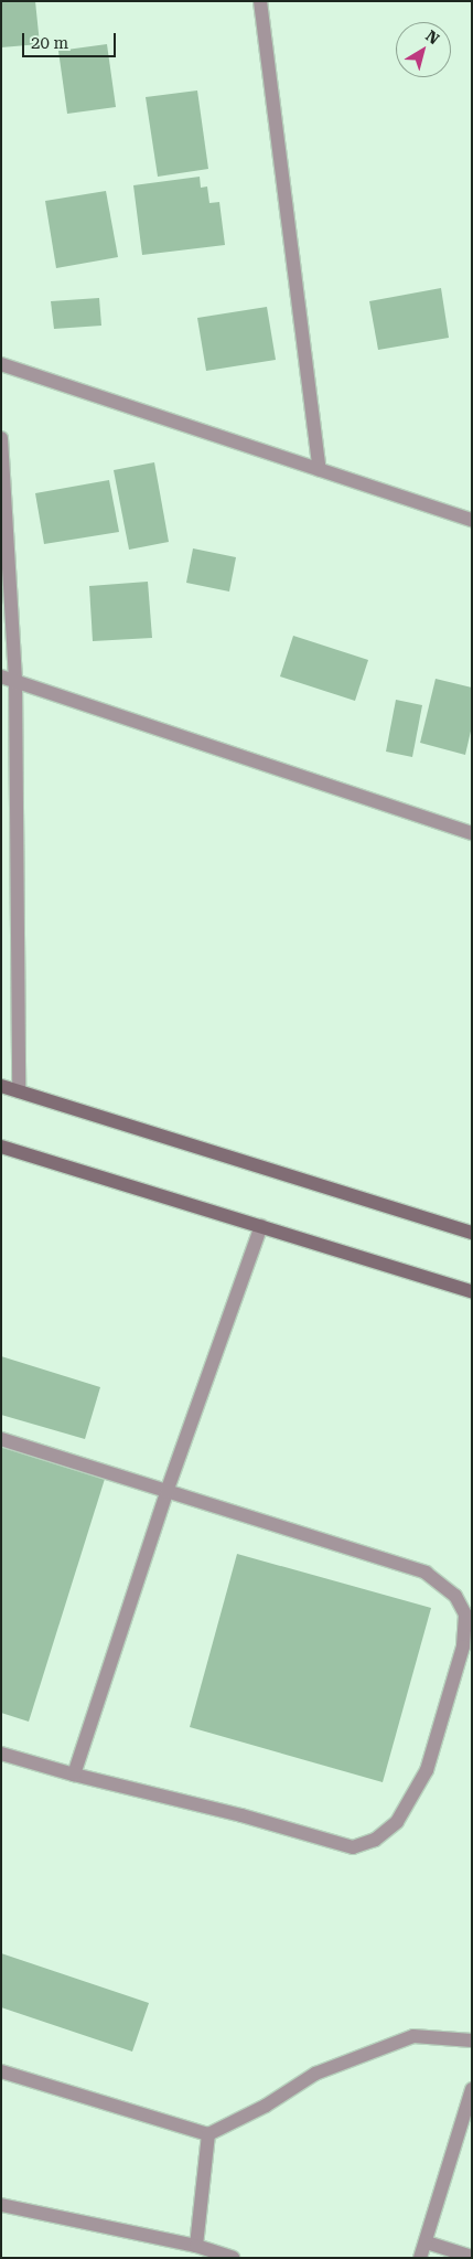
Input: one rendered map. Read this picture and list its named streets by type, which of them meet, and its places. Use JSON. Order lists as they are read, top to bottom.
{
  "scale_bar": "20 m",
  "north": "top right"
}
